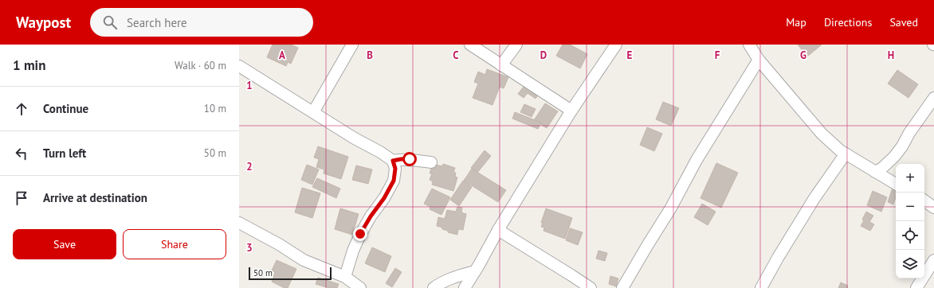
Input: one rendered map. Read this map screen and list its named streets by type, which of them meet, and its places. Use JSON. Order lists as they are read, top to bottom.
{
  "scale_bar": "50 m",
  "page": {
    "header": "Waypost",
    "search": "Search here",
    "nav": ["Map", "Directions", "Saved"],
    "heading": ["1 min", "Walk · 60 m"],
    "list": [
      ["Continue", "10 m"],
      ["Turn left", "50 m"],
      "Arrive at destination"
    ],
    "map_buttons": ["+", "−"],
    "buttons": ["Save", "Share"],
    "scale": "50 m"
  },
  "grid": {
    "columns": [
      "A",
      "B",
      "C",
      "D",
      "E",
      "F",
      "G",
      "H"
    ],
    "rows": ["1", "2", "3"]
  }
}
